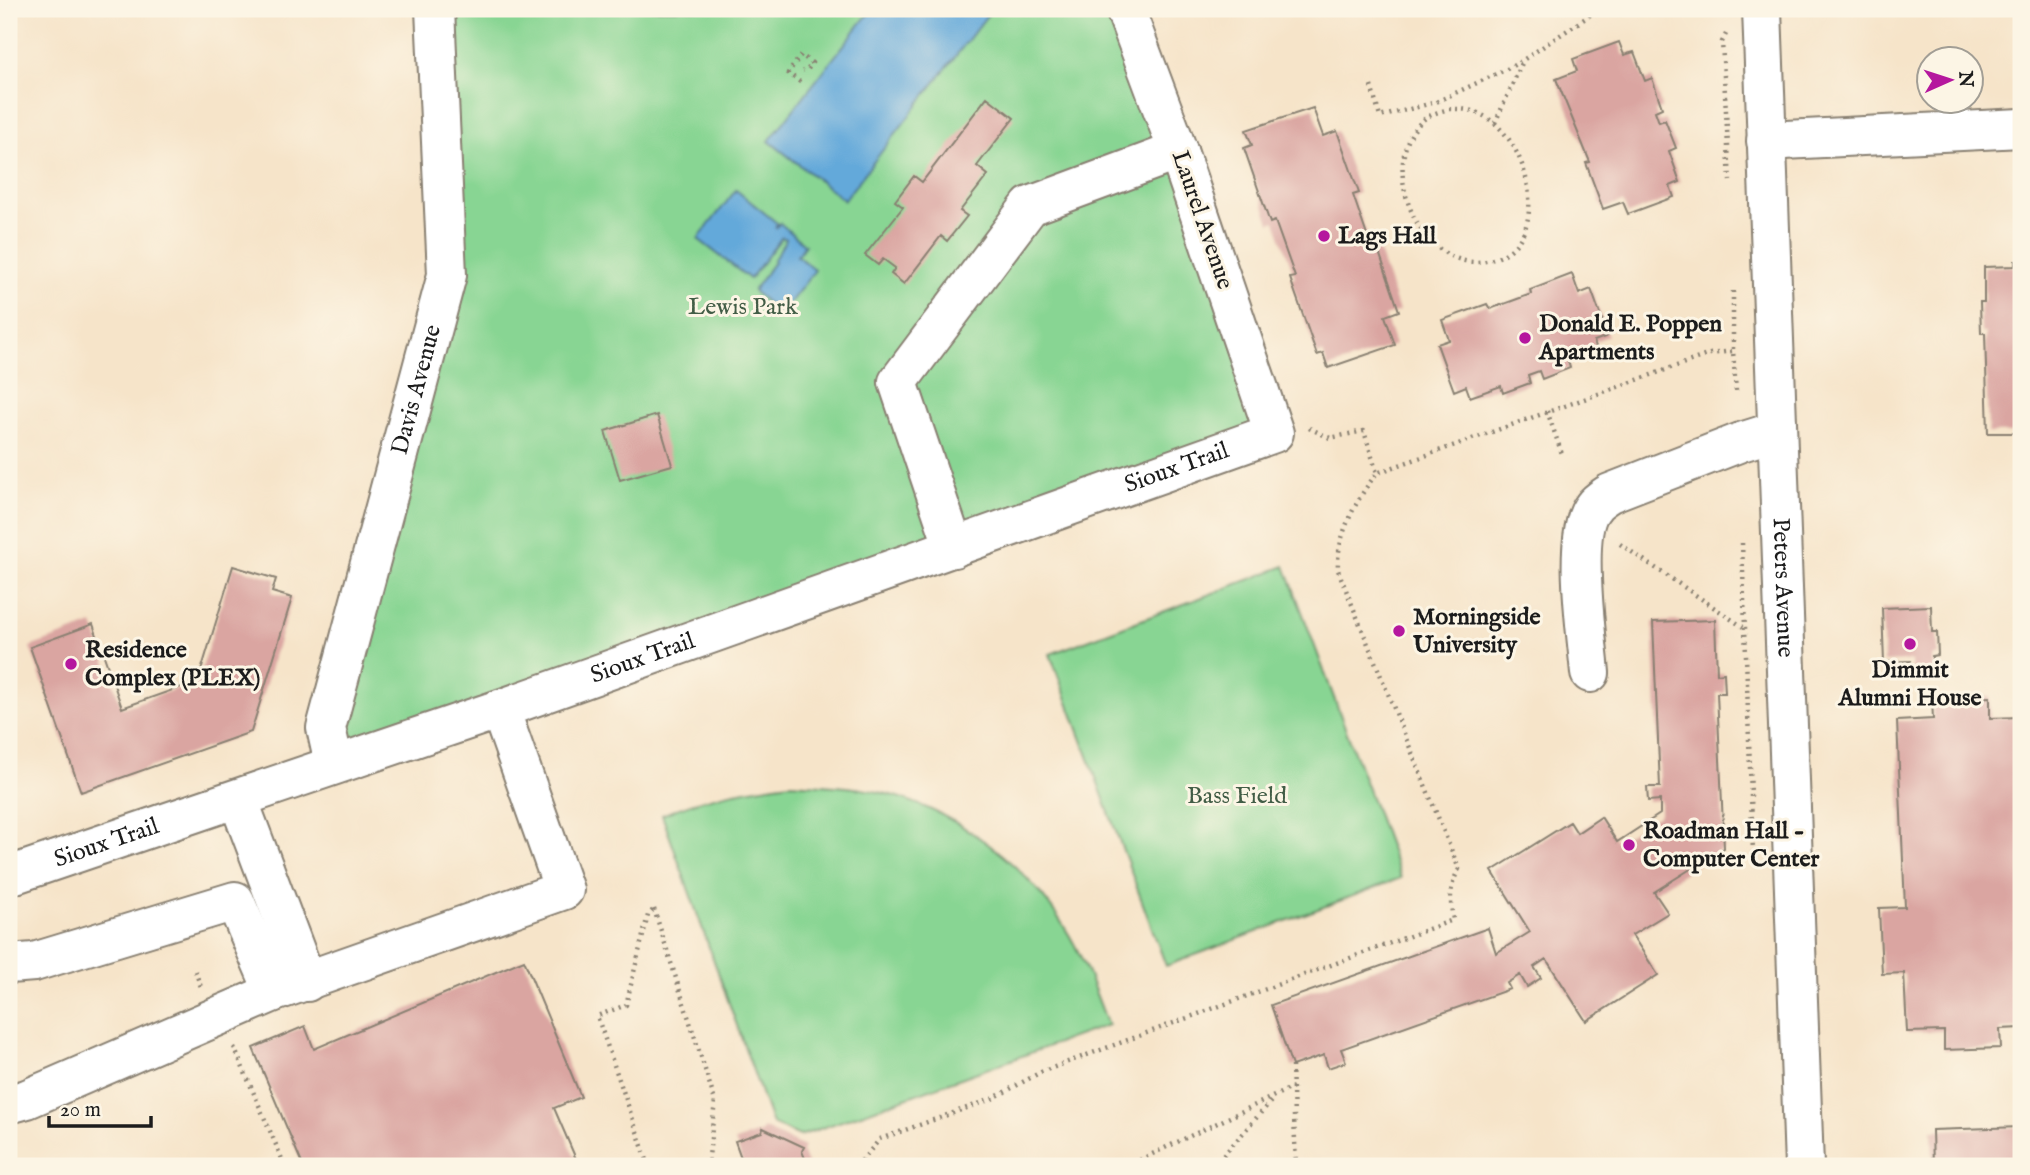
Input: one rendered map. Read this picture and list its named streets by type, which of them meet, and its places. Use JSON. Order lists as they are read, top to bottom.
{
  "streets": {
    "street": [
      "Laurel Avenue",
      "Davis Avenue",
      "Sioux Trail",
      "Peters Avenue"
    ]
  },
  "crossings": [
    ["Laurel Avenue", "Sioux Trail"],
    ["Davis Avenue", "Sioux Trail"]
  ],
  "parks": ["Lewis Park", "Bass Field"],
  "places": [
    "Lags Hall",
    "Donald E. Poppen Apartments",
    "Morningside University",
    "Dimmit Alumni House",
    "Residence Complex (PLEX)",
    "Roadman Hall - Computer Center"
  ],
  "scale_bar": "20 m",
  "north": "right"
}
